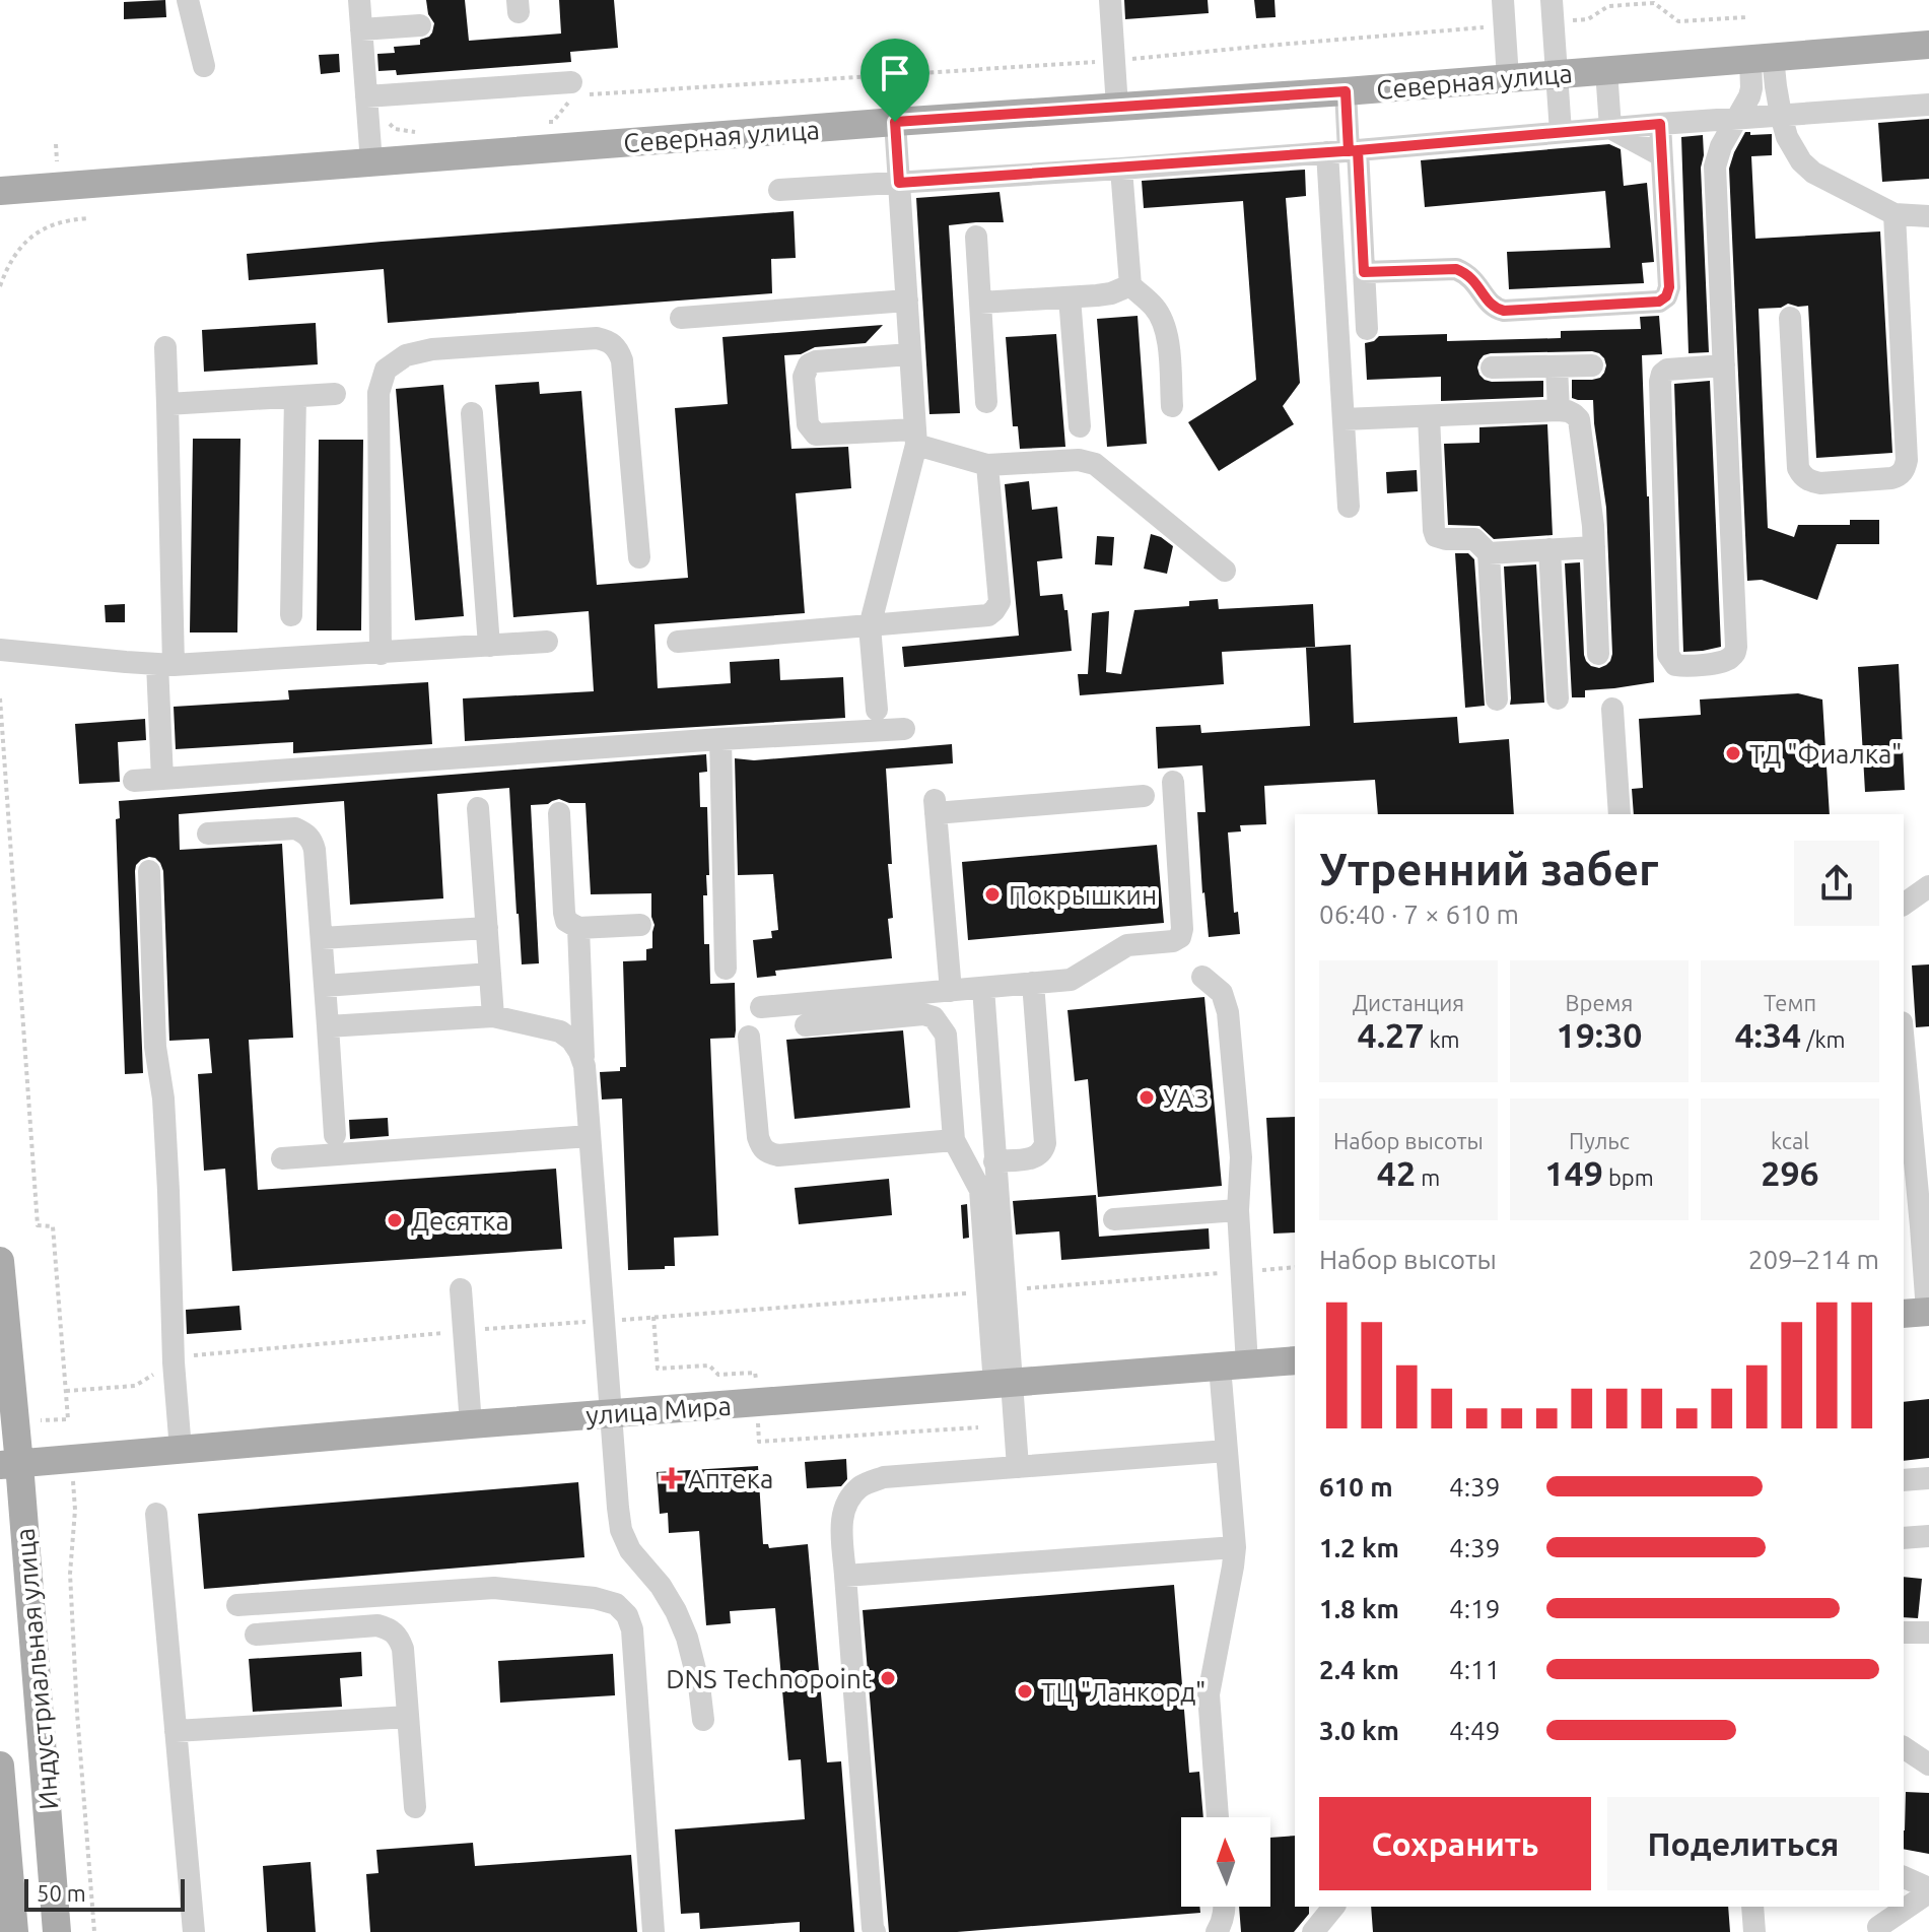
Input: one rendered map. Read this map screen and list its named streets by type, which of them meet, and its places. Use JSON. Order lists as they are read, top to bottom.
{
  "streets": {
    "main road": ["Северная улица", "улица Мира", "Индустриальная улица"]
  },
  "crossings": [
    ["улица Мира", "Индустриальная улица"]
  ],
  "places": {
    "other": [
      "ТД \"Фиалка\"",
      "Покрышкин",
      "УАЗ",
      "Десятка",
      "DNS Technopoint",
      "ТЦ \"Ланкорд\""
    ],
    "health": ["Аптека"]
  },
  "scale_bar": "50 m",
  "north": "top",
  "page": {
    "heading": ["Утренний забег", "06:40 · 7 × 610 m"],
    "stats": [
      ["Дистанция", "4.27 km"],
      ["Время", "19:30"],
      ["Темп", "4:34 /km"],
      ["Набор высоты", "42 m"],
      ["Пульс", "149 bpm"],
      ["kcal", "296"]
    ],
    "chart": ["Набор высоты", "209–214 m"],
    "list": [
      {
        "name": "610 m",
        "note": "4:39"
      },
      {
        "name": "1.2 km",
        "note": "4:39"
      },
      {
        "name": "1.8 km",
        "note": "4:19"
      },
      {
        "name": "2.4 km",
        "note": "4:11"
      },
      {
        "name": "3.0 km",
        "note": "4:49"
      }
    ],
    "buttons": ["Сохранить", "Поделиться"],
    "scale": "50 m"
  }
}
